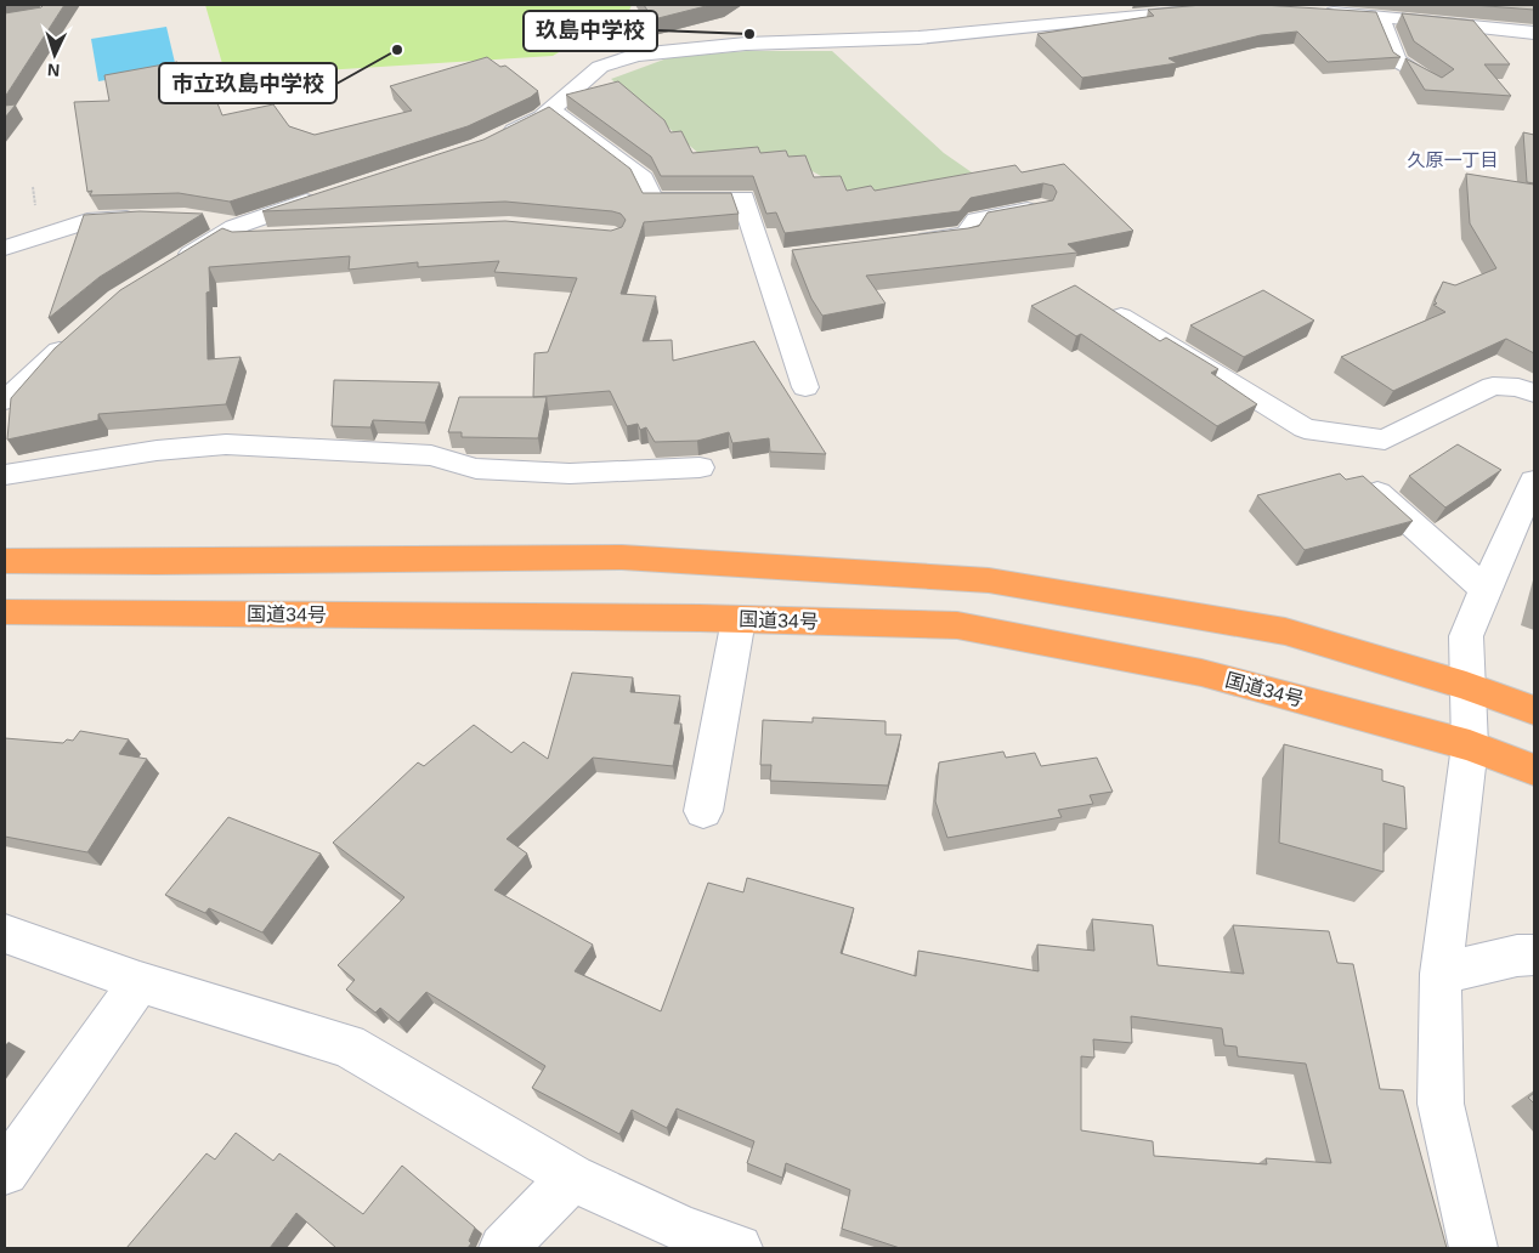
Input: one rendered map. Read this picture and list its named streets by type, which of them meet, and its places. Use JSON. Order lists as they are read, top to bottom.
{
  "streets": {
    "highway": ["国道34号"]
  },
  "districts": ["久原一丁目"],
  "places": ["玖島中学校", "市立玖島中学校"],
  "north": "bottom"
}
